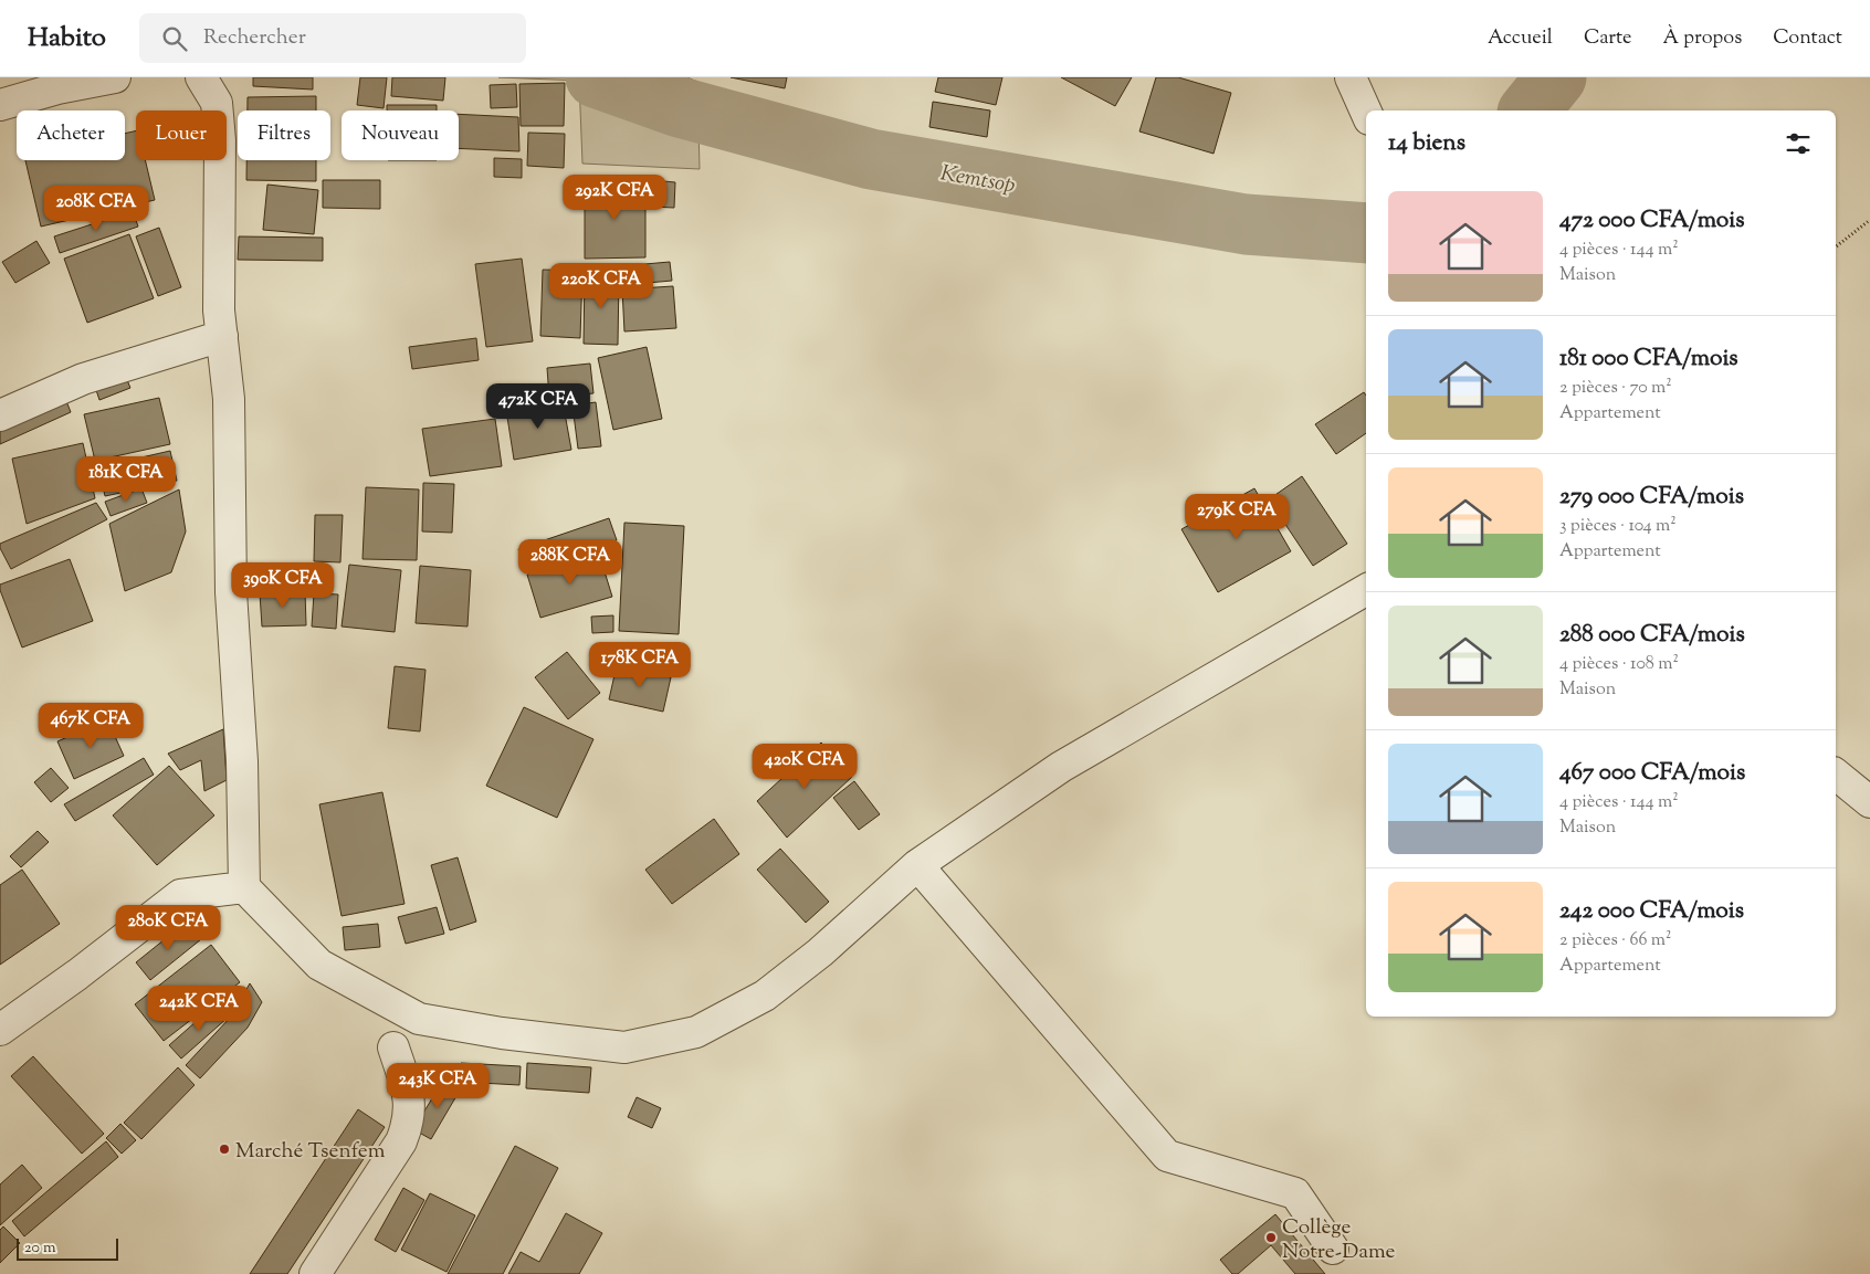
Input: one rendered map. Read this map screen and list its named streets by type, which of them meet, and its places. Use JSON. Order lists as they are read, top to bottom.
{
  "water": ["Kemtsop"],
  "places": ["Marché Tsenfem", "Collège Notre-Dame"],
  "scale_bar": "20 m",
  "page": {
    "header": "Habito",
    "search": "Rechercher",
    "nav": [
      "Accueil",
      "Carte",
      "À propos",
      "Contact"
    ],
    "chip": [
      "Acheter",
      "Louer",
      "Filtres",
      "Nouveau"
    ],
    "heading": "14 biens",
    "price": [
      "292K CFA",
      "208K CFA",
      "220K CFA",
      "472K CFA",
      "181K CFA",
      "279K CFA",
      "288K CFA",
      "390K CFA",
      "178K CFA",
      "467K CFA",
      "420K CFA",
      "280K CFA",
      "242K CFA",
      "243K CFA"
    ],
    "list": [
      {
        "name": "472 000 CFA/mois",
        "note": "4 pièces · 144 m² · Maison"
      },
      {
        "name": "181 000 CFA/mois",
        "note": "2 pièces · 70 m² · Appartement"
      },
      {
        "name": "279 000 CFA/mois",
        "note": "3 pièces · 104 m² · Appartement"
      },
      {
        "name": "288 000 CFA/mois",
        "note": "4 pièces · 108 m² · Maison"
      },
      {
        "name": "467 000 CFA/mois",
        "note": "4 pièces · 144 m² · Maison"
      },
      {
        "name": "242 000 CFA/mois",
        "note": "2 pièces · 66 m² · Appartement"
      }
    ],
    "scale": "20 m"
  }
}
